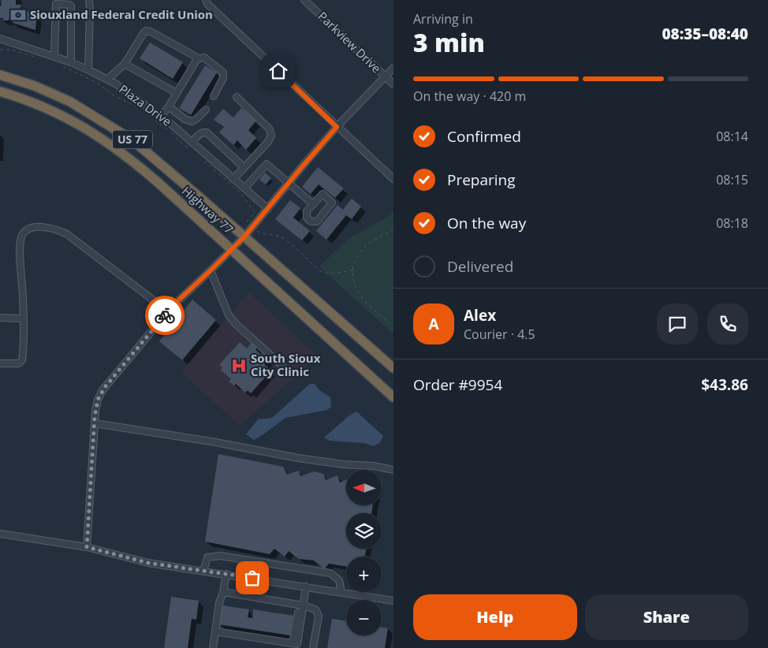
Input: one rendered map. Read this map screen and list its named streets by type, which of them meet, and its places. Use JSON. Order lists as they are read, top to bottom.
{
  "streets": {
    "highway": ["US 77", "Highway 77"],
    "street": ["Parkview Drive", "Plaza Drive"]
  },
  "places": {
    "bank": ["Siouxland Federal Credit Union"],
    "hospital": ["South Sioux City Clinic"]
  },
  "north": "left",
  "page": {
    "heading": ["3 min", "Arriving in", "08:35–08:40"],
    "panel": [
      "Alex",
      "Courier · 4.5",
      "Order #9954",
      "$43.86"
    ],
    "bar": "On the way · 420 m",
    "list": [
      ["Confirmed", "08:14"],
      ["Preparing", "08:15"],
      ["On the way", "08:18"],
      "Delivered"
    ],
    "round": "A",
    "map_buttons": ["+", "−"],
    "buttons": ["Help", "Share"]
  }
}
